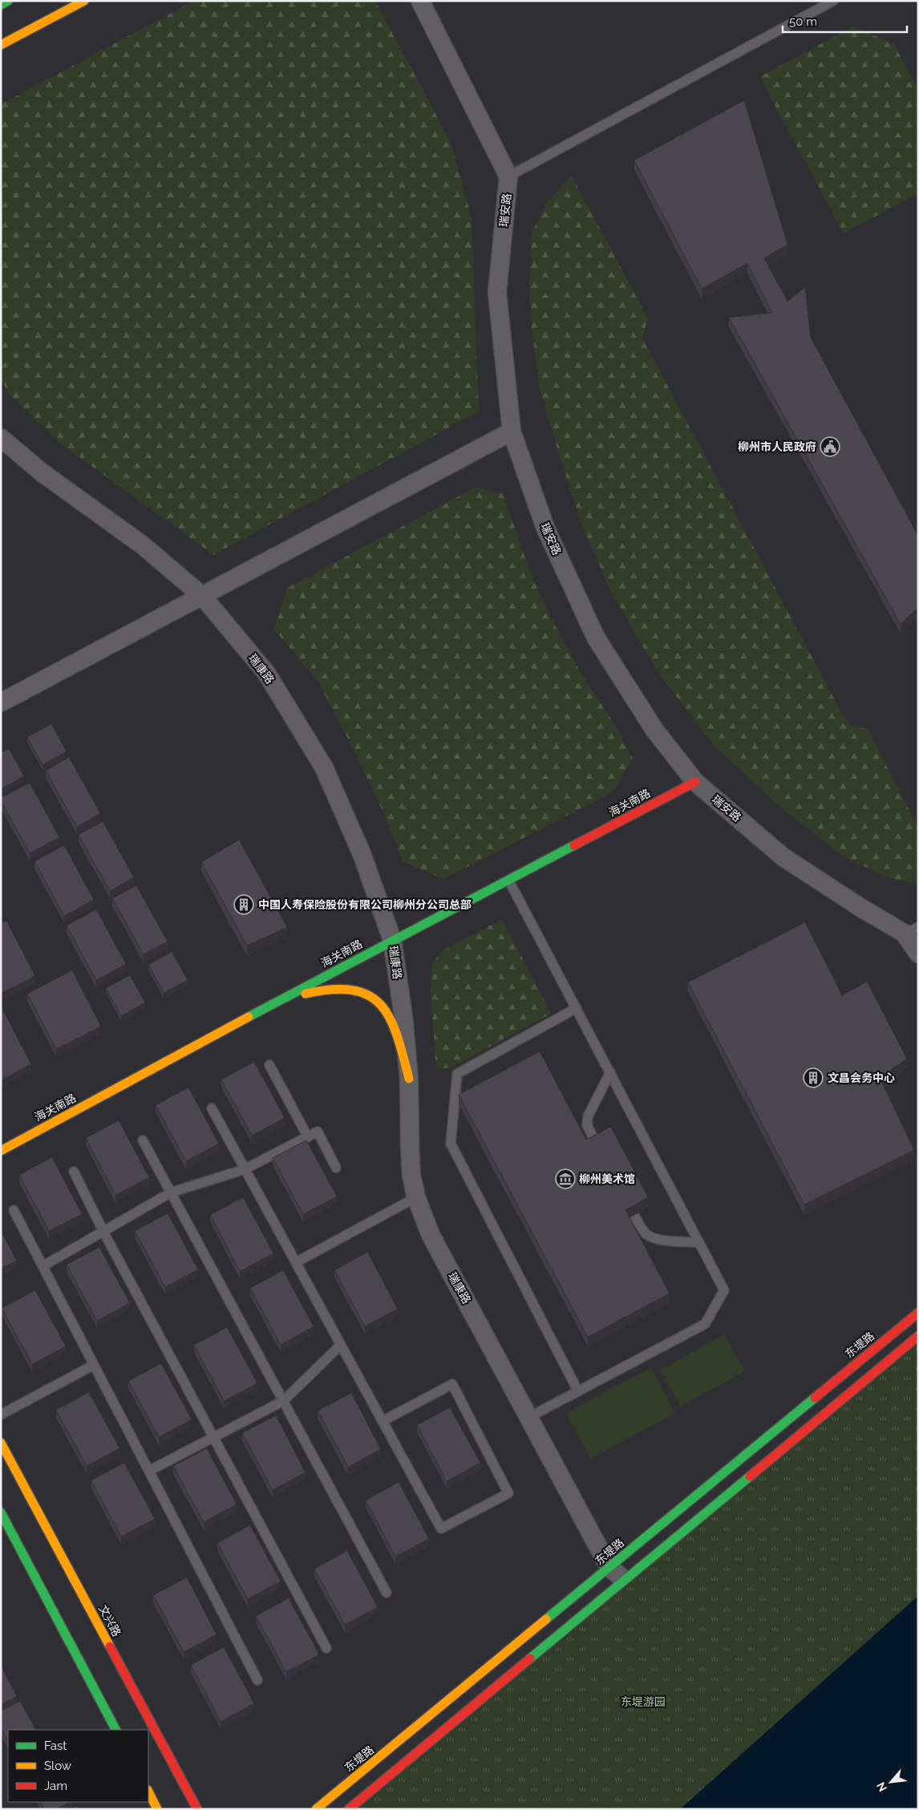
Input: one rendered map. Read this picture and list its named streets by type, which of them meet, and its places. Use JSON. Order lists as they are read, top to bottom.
{
  "streets": {
    "main road": ["海关南路", "东堤路", "文兴路"],
    "street": ["瑞安路", "瑞康路"]
  },
  "crossings": [
    ["瑞安路", "海关南路"],
    ["瑞康路", "海关南路"],
    ["瑞康路", "东堤路"]
  ],
  "parks": ["东堤游园"],
  "places": {
    "public building": ["柳州市人民政府"],
    "building": ["中国人寿保险股份有限公司柳州分公司总部", "文昌会务中心"],
    "museum": ["柳州美术馆"]
  },
  "legend": ["Fast", "Slow", "Jam"],
  "scale_bar": "50 m",
  "north": "bottom left"
}
